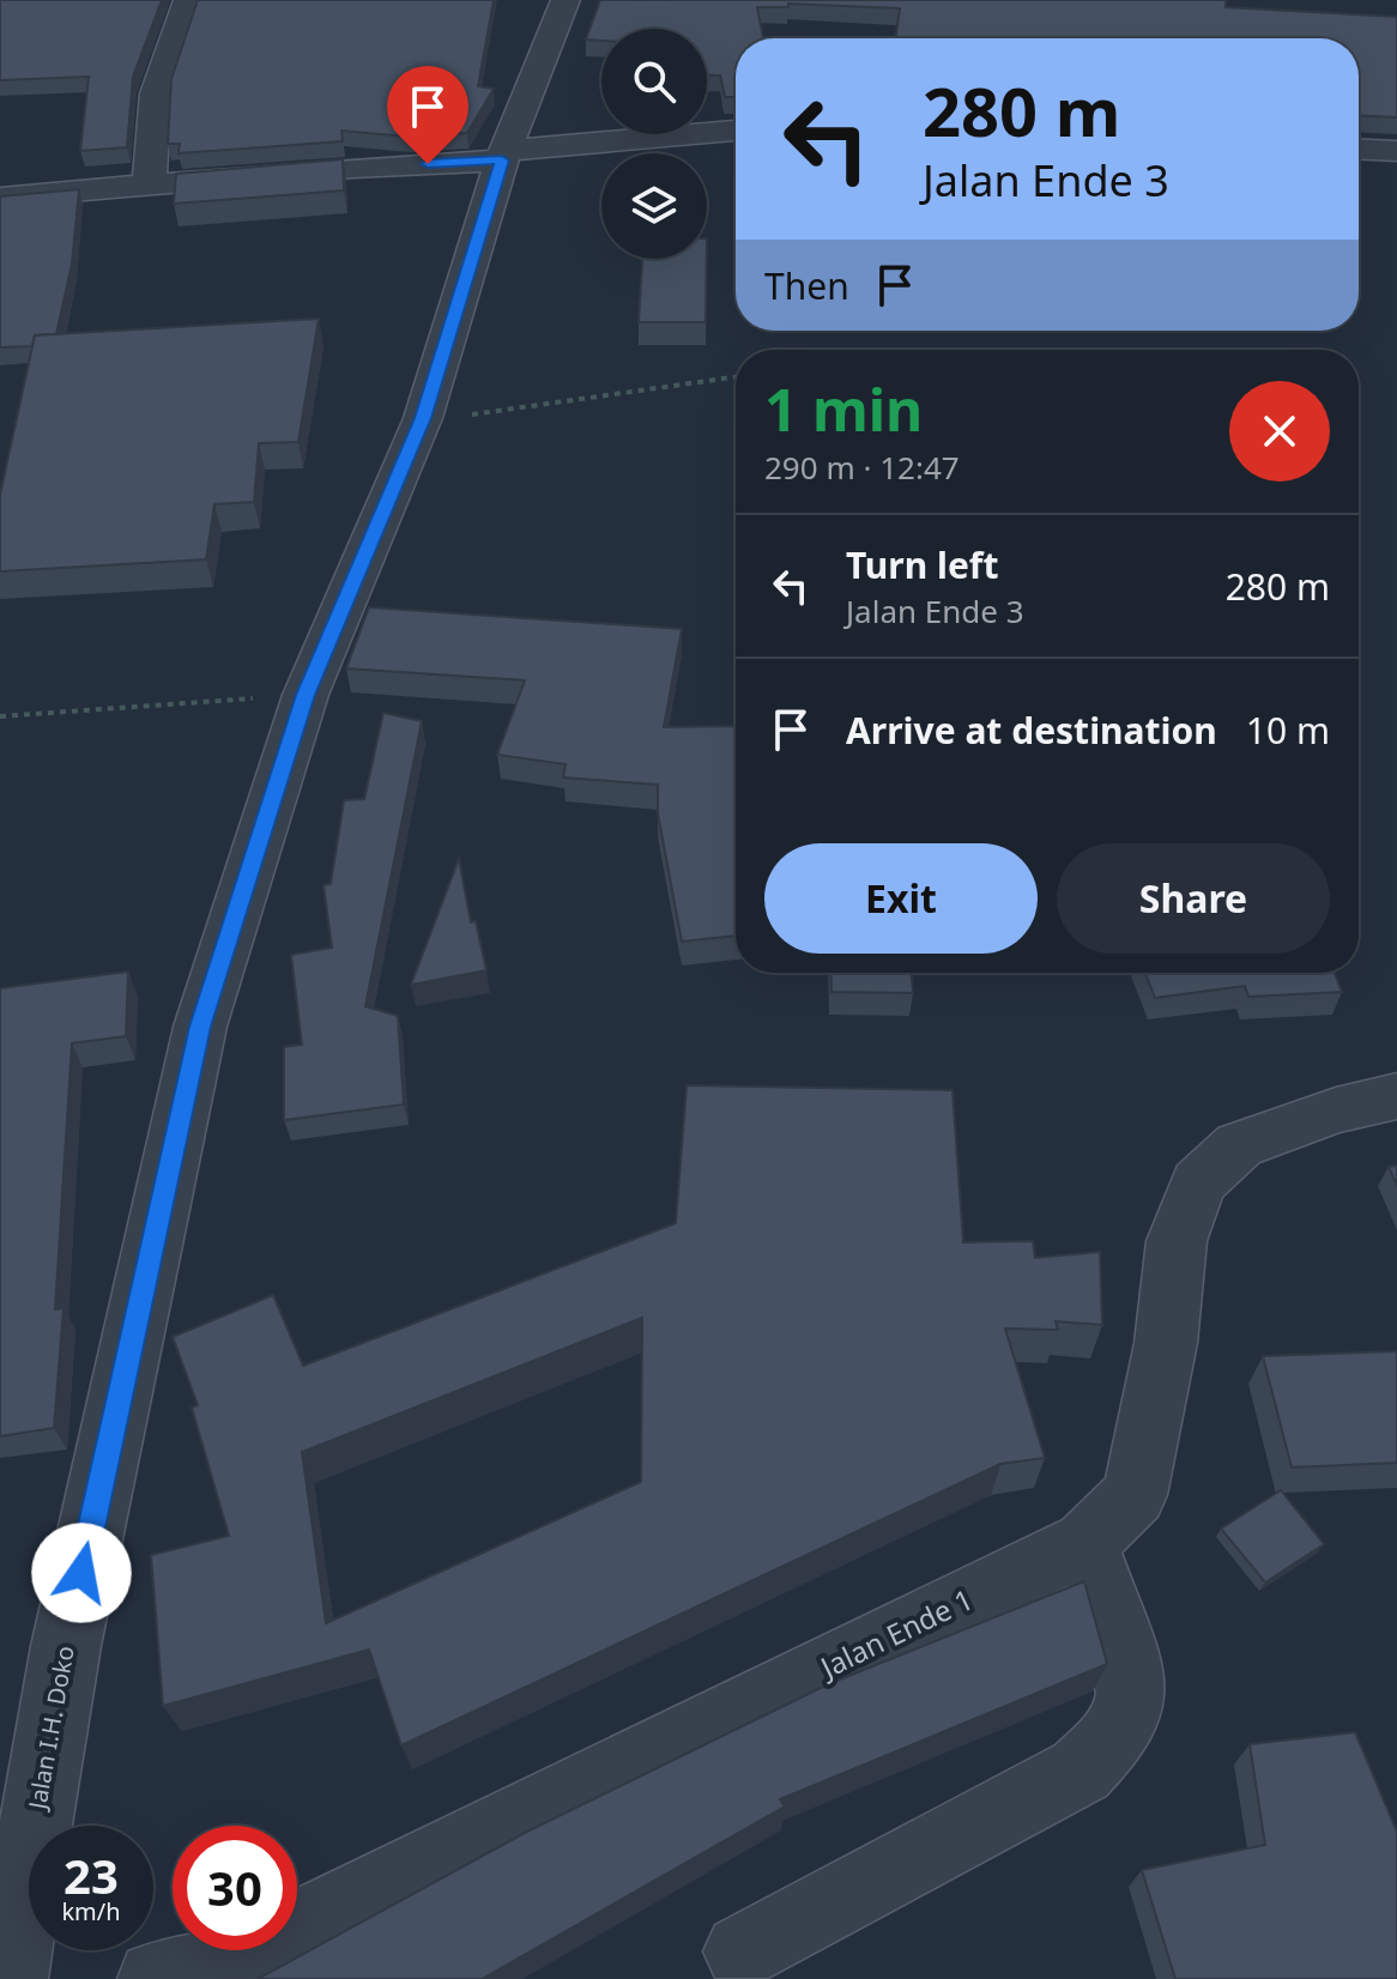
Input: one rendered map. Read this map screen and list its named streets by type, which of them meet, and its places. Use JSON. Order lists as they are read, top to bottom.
{
  "streets": {
    "street": ["Jalan Ende 1", "Jalan I.H. Doko"]
  },
  "page": {
    "turn": ["280 m", "Jalan Ende 3"],
    "then": "Then",
    "heading": ["1 min", "290 m · 12:47"],
    "list": [
      {
        "name": "Turn left",
        "note": "Jalan Ende 3",
        "value": "280 m"
      },
      {
        "name": "Arrive at destination",
        "value": "10 m"
      }
    ],
    "buttons": ["Exit", "Share"],
    "speed": "23 km/h",
    "limit": "30"
  }
}
